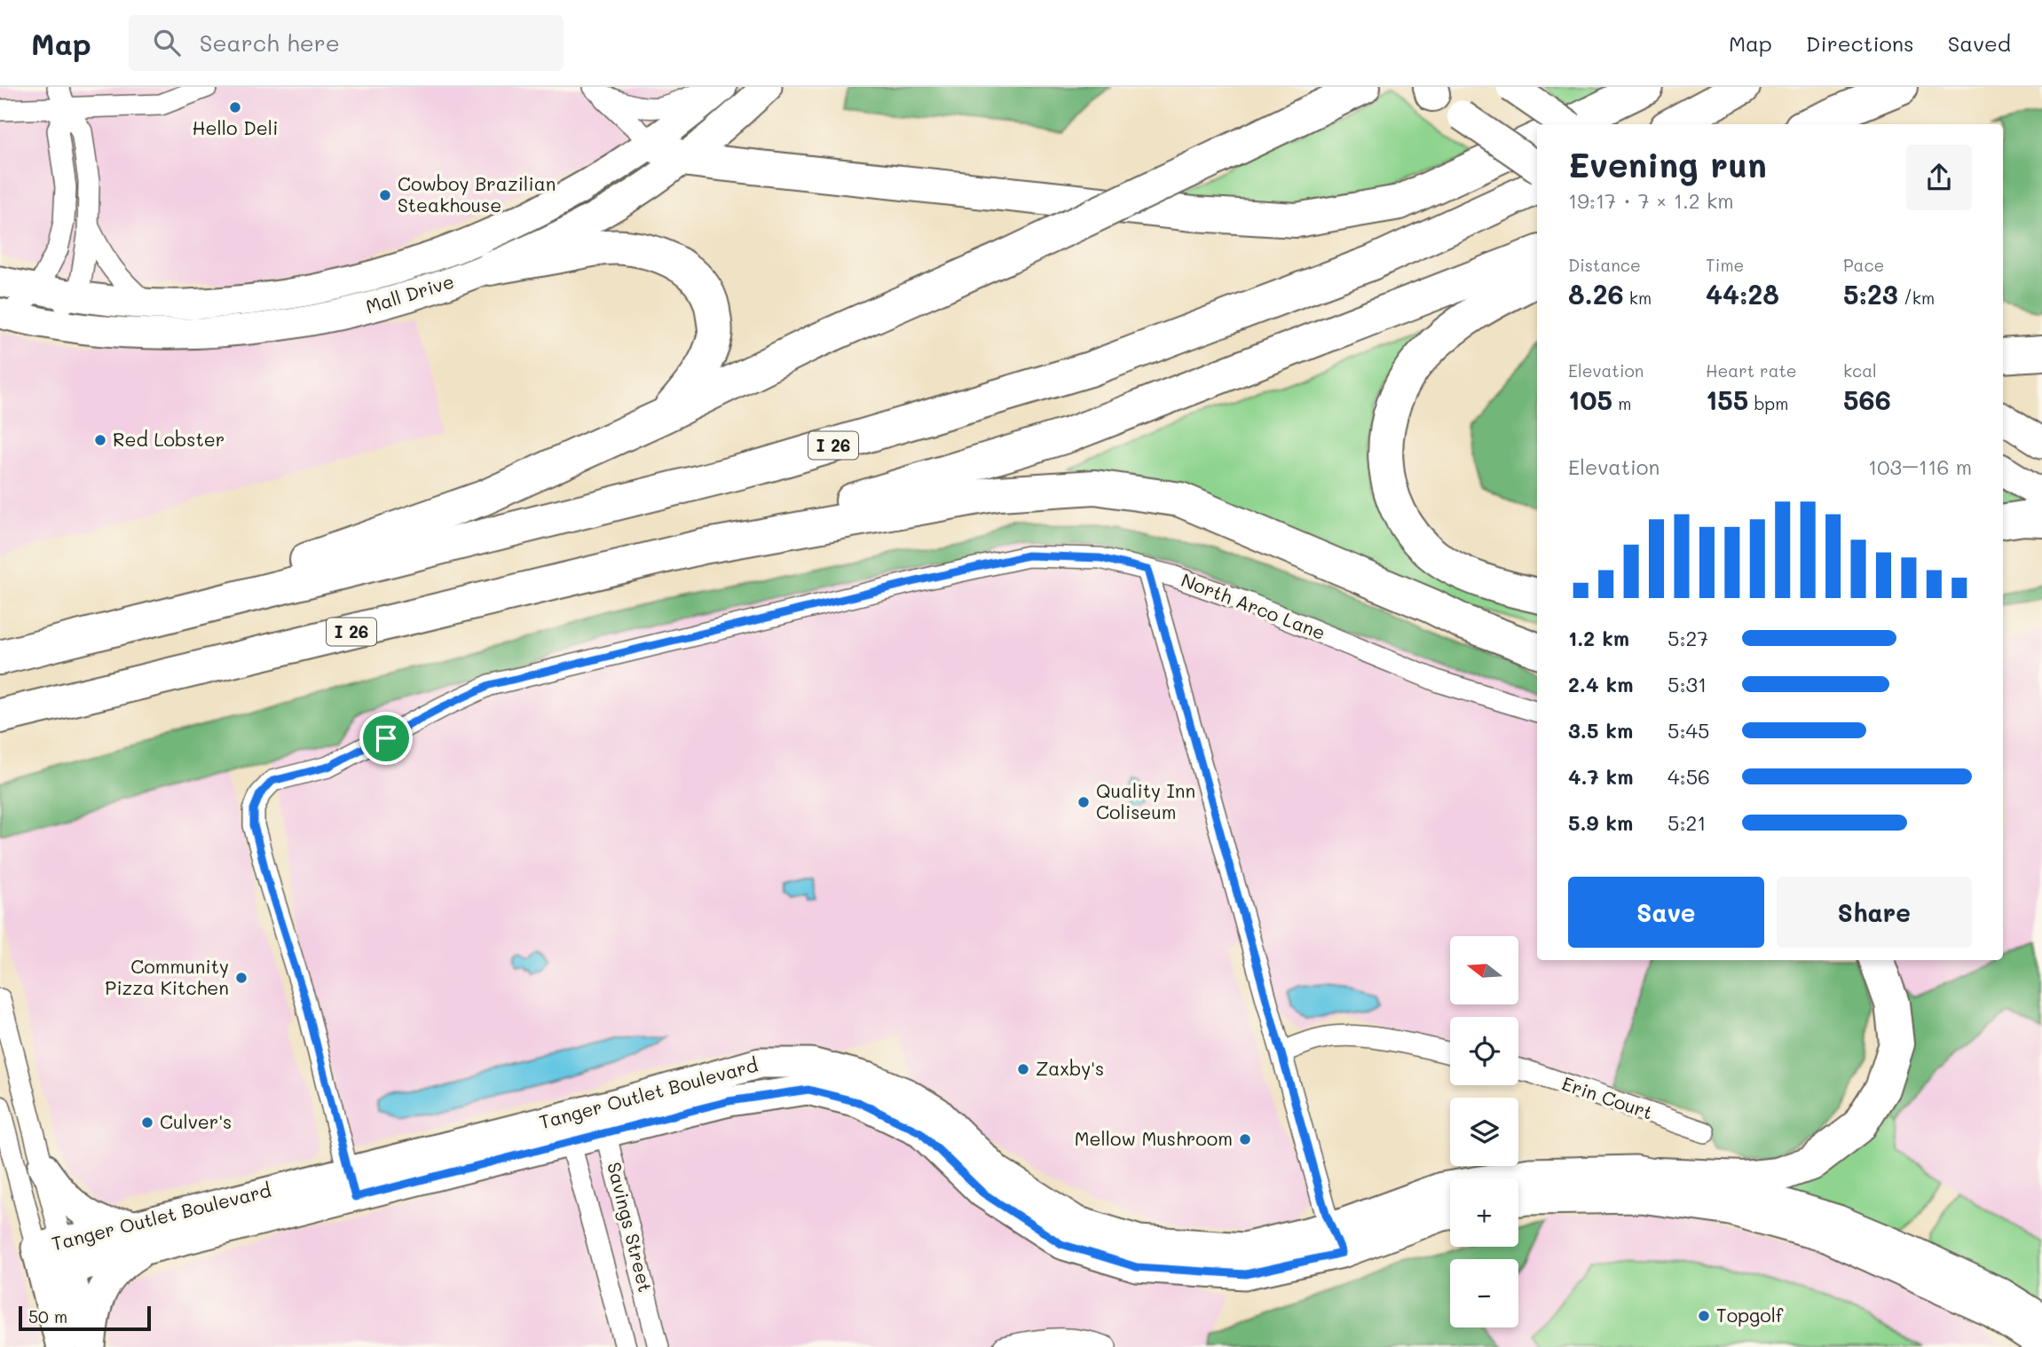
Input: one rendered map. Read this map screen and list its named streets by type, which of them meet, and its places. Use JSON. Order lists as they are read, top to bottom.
{
  "streets": {
    "highway": ["I 26"],
    "street": [
      "Mall Drive",
      "North Arco Lane",
      "Tanger Outlet Boulevard",
      "Erin Court",
      "Savings Street"
    ]
  },
  "crossings": [
    ["North Arco Lane", "Tanger Outlet Boulevard"],
    ["Tanger Outlet Boulevard", "Savings Street"]
  ],
  "places": [
    "Hello Deli",
    "Cowboy Brazilian Steakhouse",
    "Red Lobster",
    "Quality Inn Coliseum",
    "Community Pizza Kitchen",
    "Zaxby's",
    "Culver's",
    "Mellow Mushroom",
    "Topgolf"
  ],
  "scale_bar": "50 m",
  "north": "left",
  "page": {
    "header": "Map",
    "search": "Search here",
    "nav": ["Map", "Directions", "Saved"],
    "heading": ["Evening run", "19:17 · 7 × 1.2 km"],
    "stats": [
      ["Distance", "8.26 km"],
      ["Time", "44:28"],
      ["Pace", "5:23 /km"],
      ["Elevation", "105 m"],
      ["Heart rate", "155 bpm"],
      ["kcal", "566"]
    ],
    "chart": ["Elevation", "103–116 m"],
    "list": [
      {
        "name": "1.2 km",
        "note": "5:27"
      },
      {
        "name": "2.4 km",
        "note": "5:31"
      },
      {
        "name": "3.5 km",
        "note": "5:45"
      },
      {
        "name": "4.7 km",
        "note": "4:56"
      },
      {
        "name": "5.9 km",
        "note": "5:21"
      }
    ],
    "buttons": ["Save", "Share"],
    "map_buttons": ["+", "−"],
    "scale": "50 m"
  }
}
